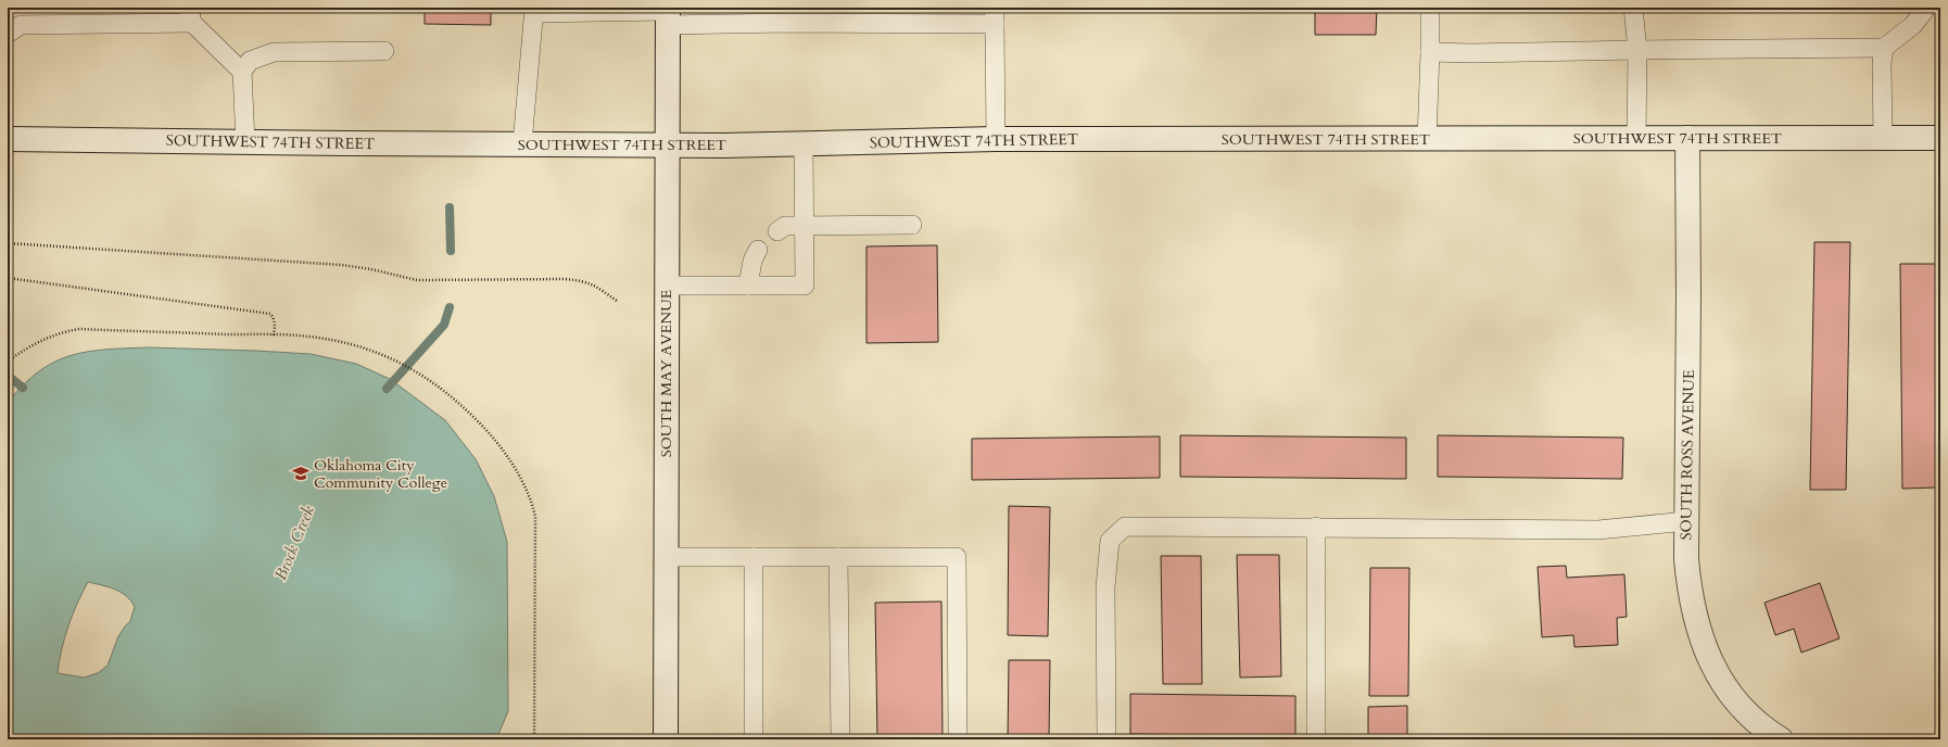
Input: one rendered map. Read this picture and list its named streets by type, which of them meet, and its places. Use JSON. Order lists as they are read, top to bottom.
{
  "streets": {
    "main road": ["SOUTHWEST 74TH STREET", "SOUTH MAY AVENUE", "SOUTH ROSS AVENUE"]
  },
  "crossings": [
    ["SOUTHWEST 74TH STREET", "SOUTH MAY AVENUE"],
    ["SOUTHWEST 74TH STREET", "SOUTH ROSS AVENUE"]
  ],
  "water": ["Brock Creek"],
  "places": {
    "school or university": ["Oklahoma City Community College"]
  }
}
